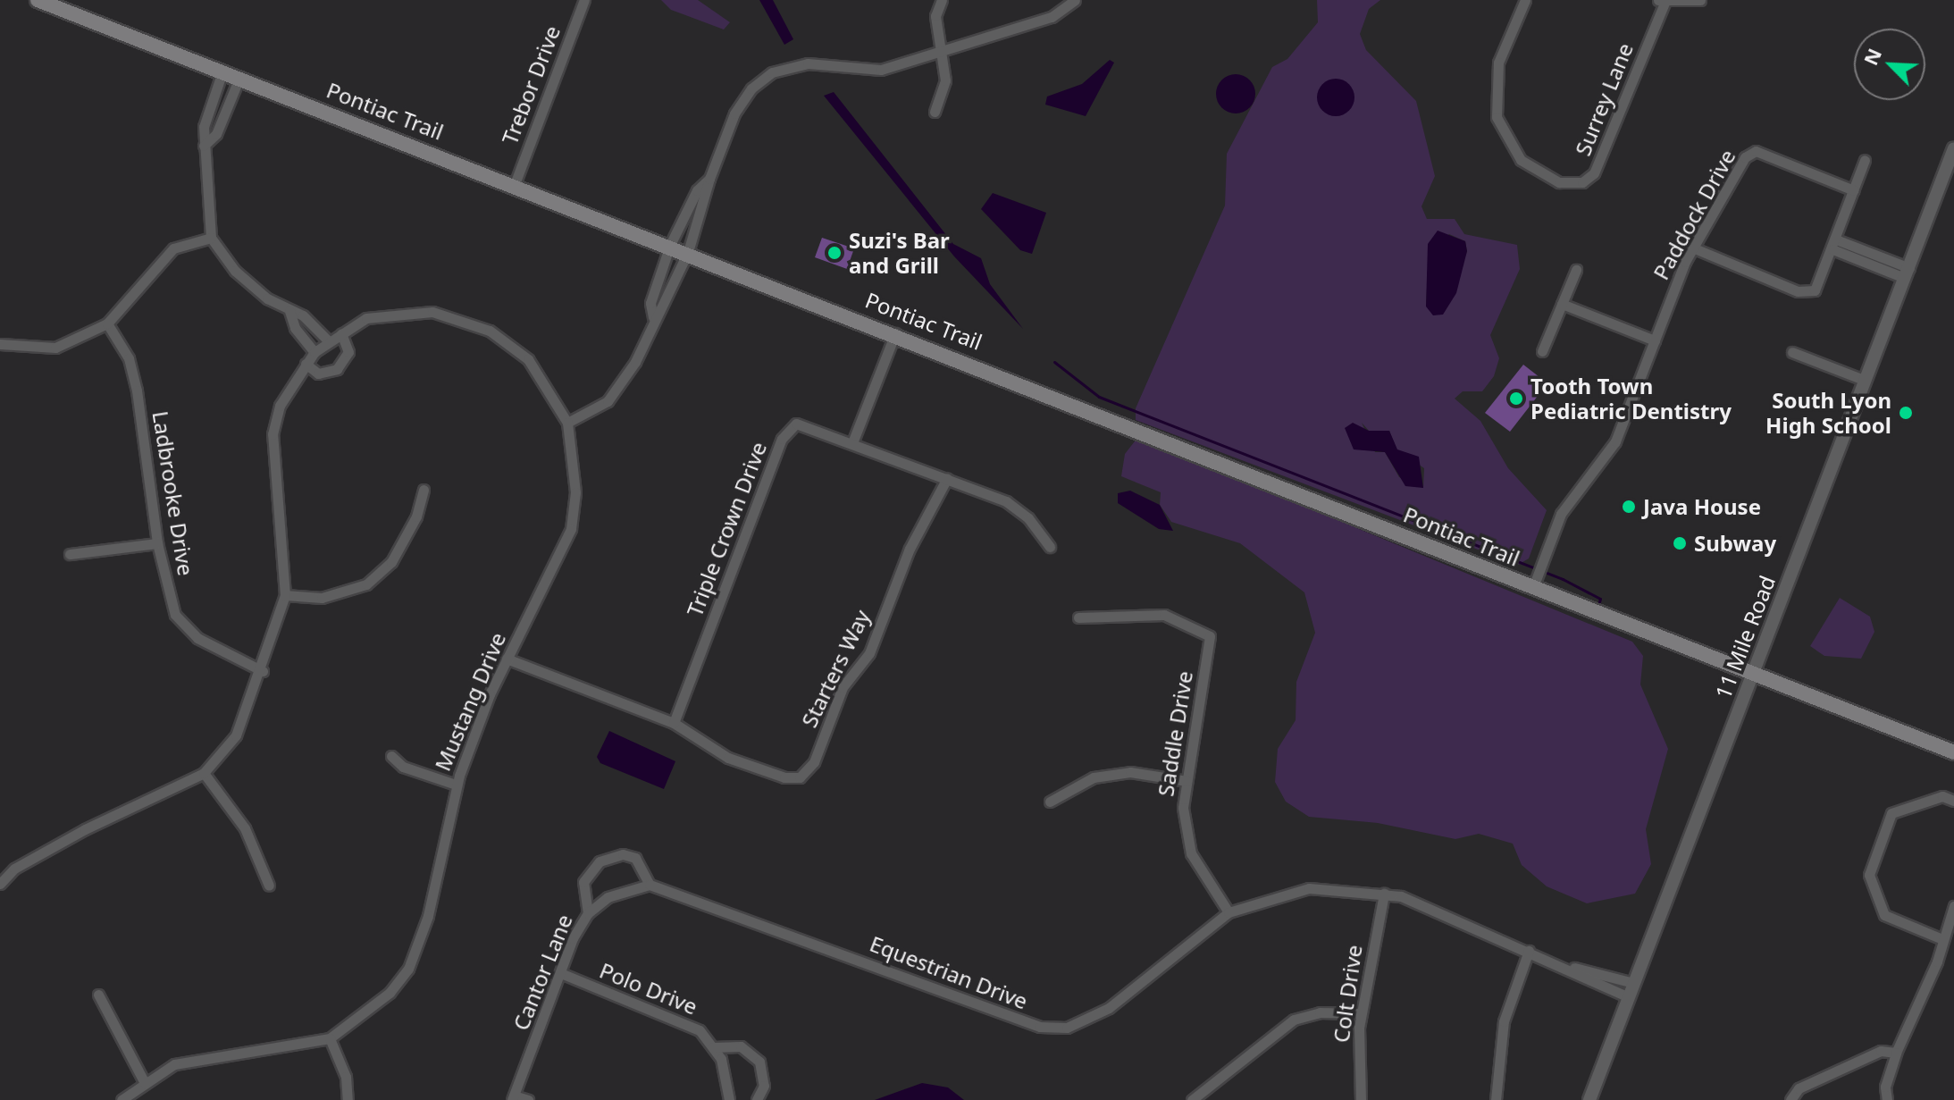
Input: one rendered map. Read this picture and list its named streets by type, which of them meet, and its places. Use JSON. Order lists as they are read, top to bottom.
{
  "streets": {
    "main road": ["Pontiac Trail"],
    "street": [
      "Trebor Drive",
      "Surrey Lane",
      "Paddock Drive",
      "Ladbrooke Drive",
      "Triple Crown Drive",
      "11 Mile Road",
      "Starters Way",
      "Mustang Drive",
      "Saddle Drive",
      "Cantor Lane",
      "Equestrian Drive",
      "Polo Drive",
      "Colt Drive"
    ]
  },
  "crossings": [
    ["Trebor Drive", "Pontiac Trail"],
    ["Pontiac Trail", "Paddock Drive"],
    ["Pontiac Trail", "11 Mile Road"],
    ["Triple Crown Drive", "Starters Way"],
    ["11 Mile Road", "Equestrian Drive"],
    ["Starters Way", "Mustang Drive"],
    ["Saddle Drive", "Equestrian Drive"],
    ["Cantor Lane", "Equestrian Drive"],
    ["Cantor Lane", "Polo Drive"],
    ["Equestrian Drive", "Colt Drive"]
  ],
  "places": [
    "Suzi's Bar and Grill",
    "Tooth Town Pediatric Dentistry",
    "South Lyon High School",
    "Java House",
    "Subway"
  ],
  "north": "top left"
}
